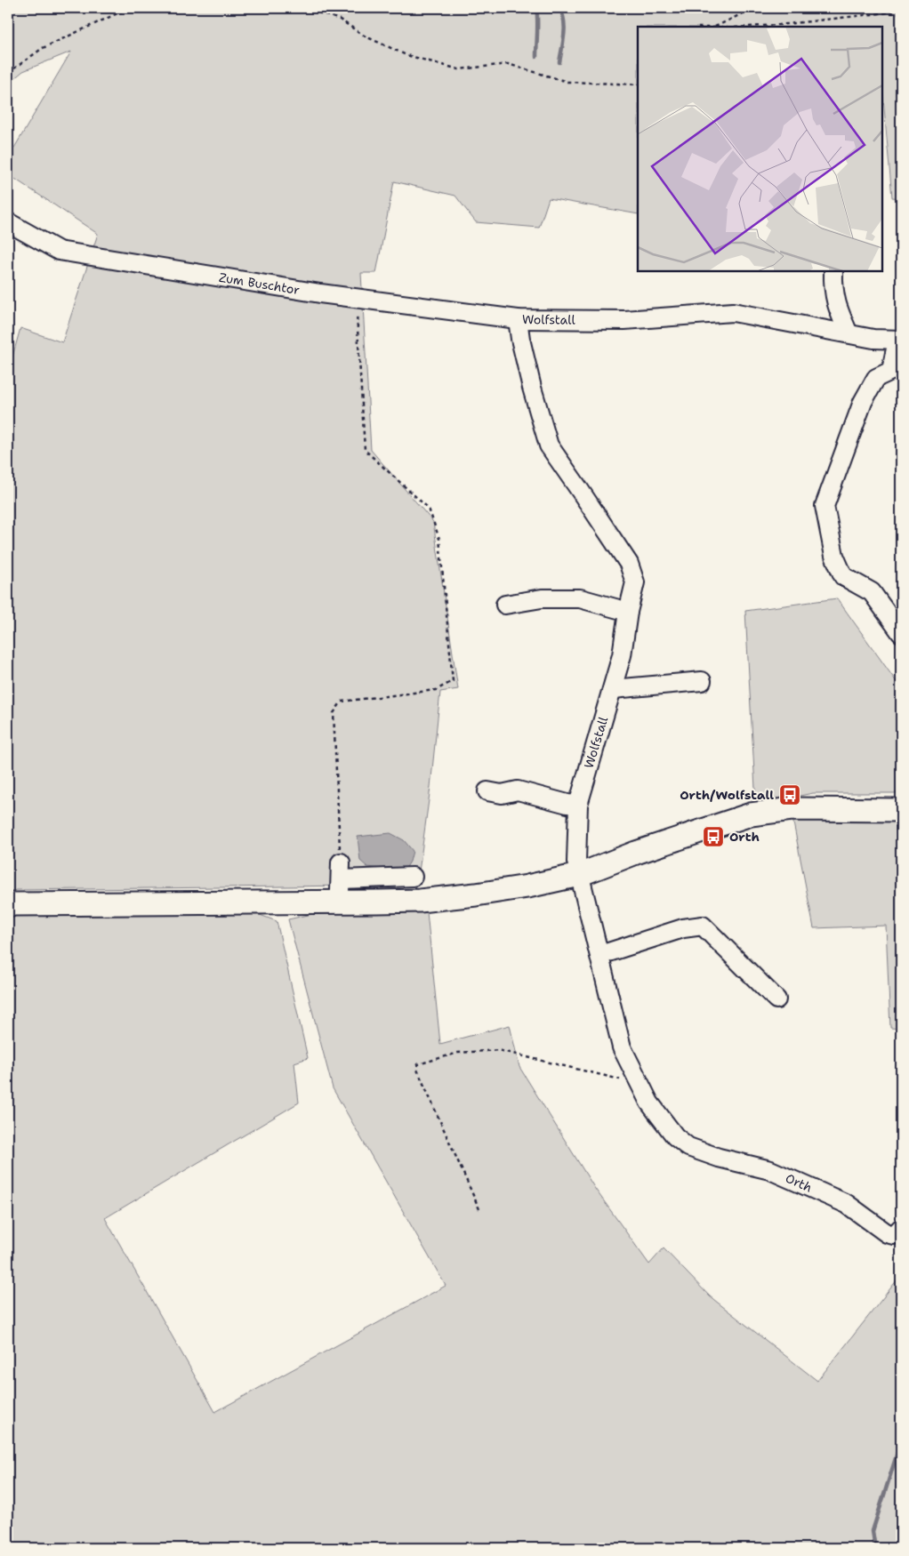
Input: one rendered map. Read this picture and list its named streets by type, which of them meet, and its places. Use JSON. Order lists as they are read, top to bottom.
{
  "streets": {
    "street": ["Zum Buschtor", "Wolfstall", "Orth"]
  },
  "crossings": [
    ["Zum Buschtor", "Wolfstall"],
    ["Wolfstall", "Orth"]
  ],
  "places": {
    "bus stop": ["Orth/Wolfstall", "Orth"]
  }
}
